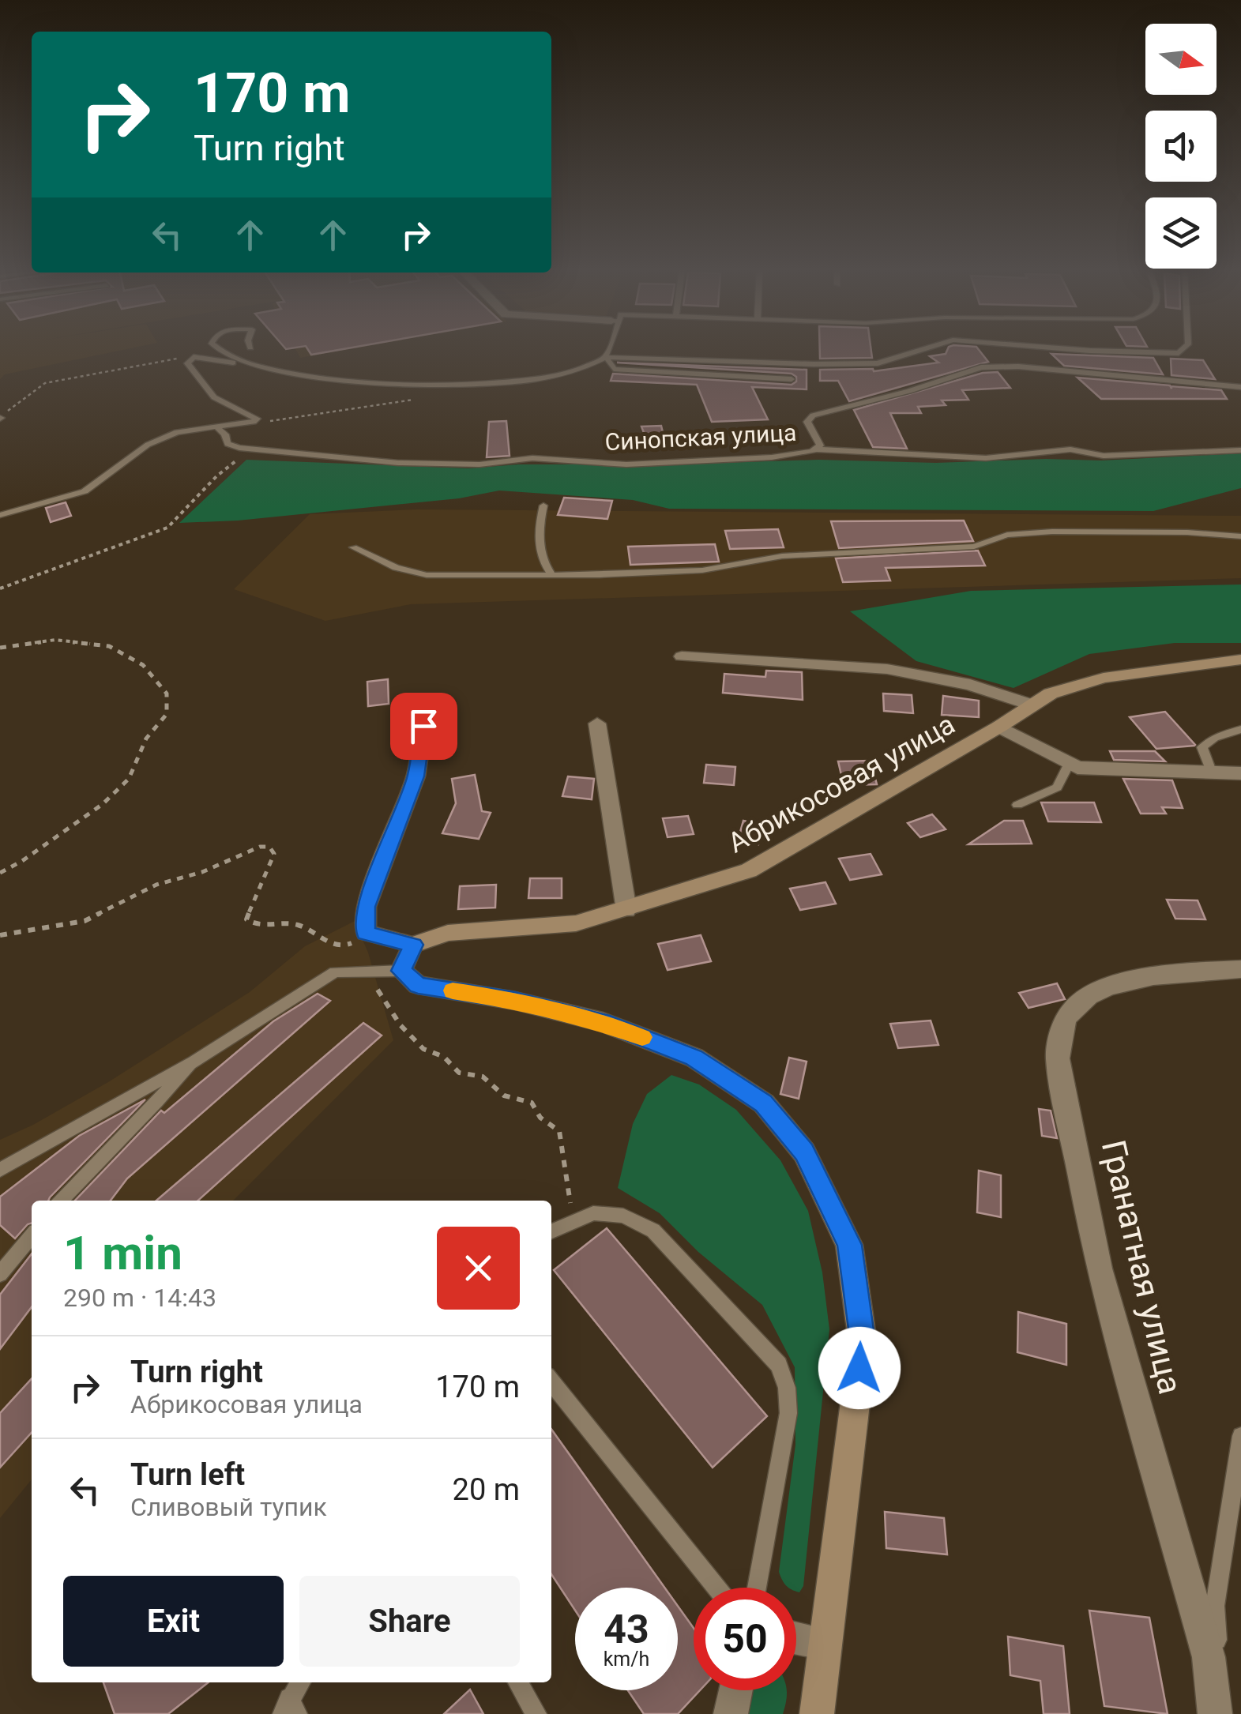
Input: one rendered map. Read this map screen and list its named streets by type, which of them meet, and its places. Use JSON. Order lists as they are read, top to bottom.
{
  "streets": {
    "main road": ["Абрикосовая улица"],
    "street": ["Гранатная улица"],
    "lane": ["Синопская улица"]
  },
  "north": "right",
  "page": {
    "turn": ["170 m", "Turn right"],
    "heading": ["1 min", "290 m · 14:43"],
    "list": [
      {
        "name": "Turn right",
        "note": "Абрикосовая улица",
        "value": "170 m"
      },
      {
        "name": "Turn left",
        "note": "Сливовый тупик",
        "value": "20 m"
      }
    ],
    "buttons": ["Exit", "Share"],
    "speed": "43 km/h",
    "limit": "50"
  }
}
